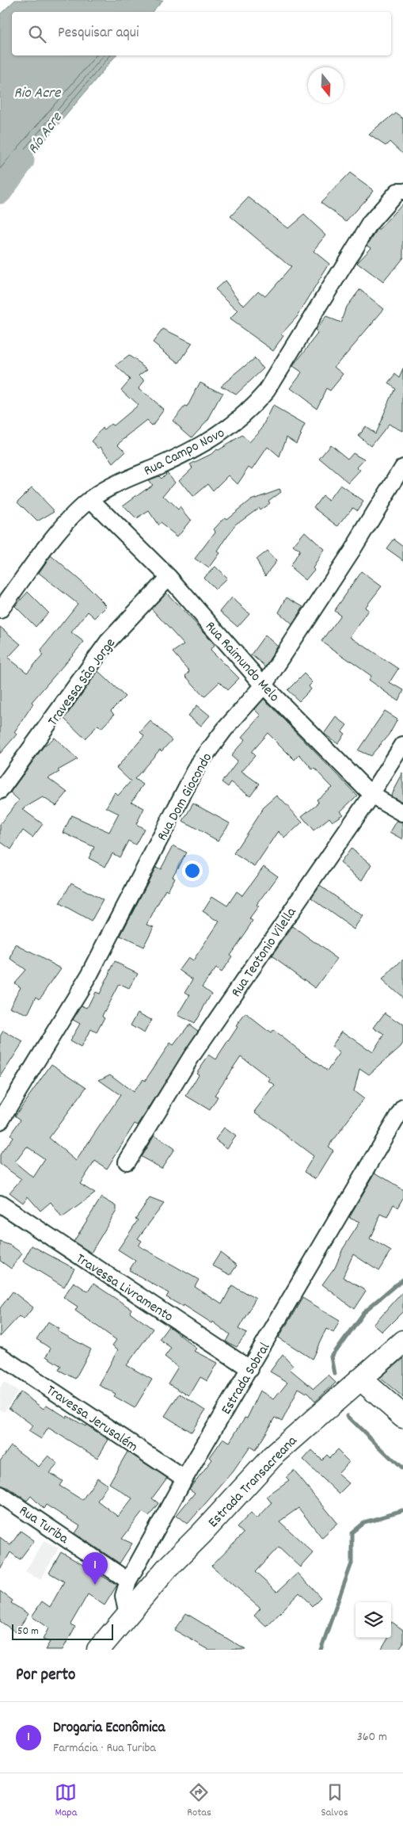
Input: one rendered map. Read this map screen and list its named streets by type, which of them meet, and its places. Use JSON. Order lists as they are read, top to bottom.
{
  "streets": {
    "street": [
      "Rua Campo Novo",
      "Rua Raimundo Melo",
      "Travessa São Jorge",
      "Rua Dom Giocondo",
      "Rua Teotonio Vilella",
      "Travessa Livramento",
      "Estrada Sobral",
      "Travessa Jerusalém",
      "Estrada Transacreana",
      "Rua Turiba"
    ]
  },
  "crossings": [
    ["Rua Campo Novo", "Rua Raimundo Melo"],
    ["Rua Raimundo Melo", "Travessa São Jorge"],
    ["Rua Raimundo Melo", "Rua Dom Giocondo"],
    ["Rua Raimundo Melo", "Rua Teotonio Vilella"],
    ["Travessa Livramento", "Estrada Sobral"],
    ["Estrada Sobral", "Travessa Jerusalém"],
    ["Estrada Sobral", "Estrada Transacreana"],
    ["Estrada Sobral", "Rua Turiba"]
  ],
  "water": ["Rio Acre", "Río Acre"],
  "scale_bar": "50 m",
  "north": "bottom",
  "page": {
    "search": "Pesquisar aqui",
    "pins": "1",
    "scale": "50 m",
    "heading": "Por perto",
    "list": [
      {
        "mark": "1",
        "name": "Drogaria Econômica",
        "note": "Farmácia · Rua Turiba",
        "value": "360 m"
      }
    ],
    "nav": ["Mapa", "Rotas", "Salvos"]
  }
}
